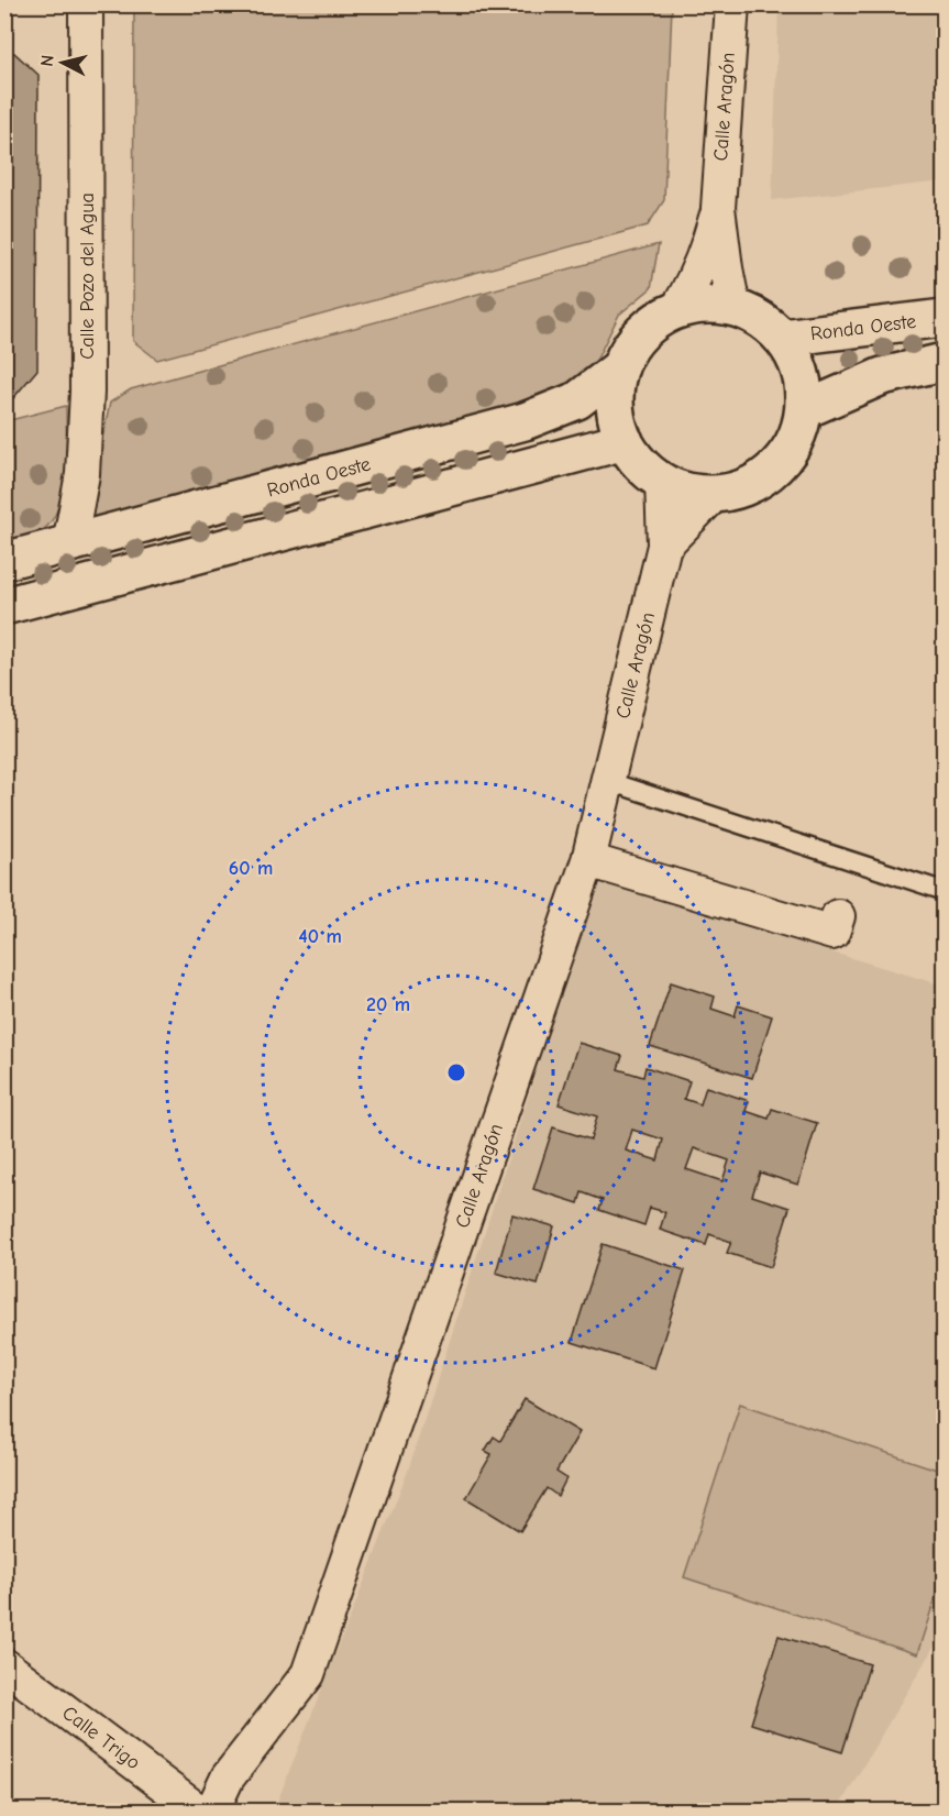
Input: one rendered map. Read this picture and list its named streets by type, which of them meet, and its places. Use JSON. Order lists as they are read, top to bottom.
{
  "streets": {
    "main road": ["Ronda Oeste"],
    "street": ["Calle Aragón", "Calle Pozo del Agua", "Calle Trigo"]
  },
  "crossings": [
    ["Calle Aragón", "Ronda Oeste"],
    ["Calle Pozo del Agua", "Ronda Oeste"]
  ],
  "north": "left",
  "rings": ["60 m", "40 m", "20 m"]
}
